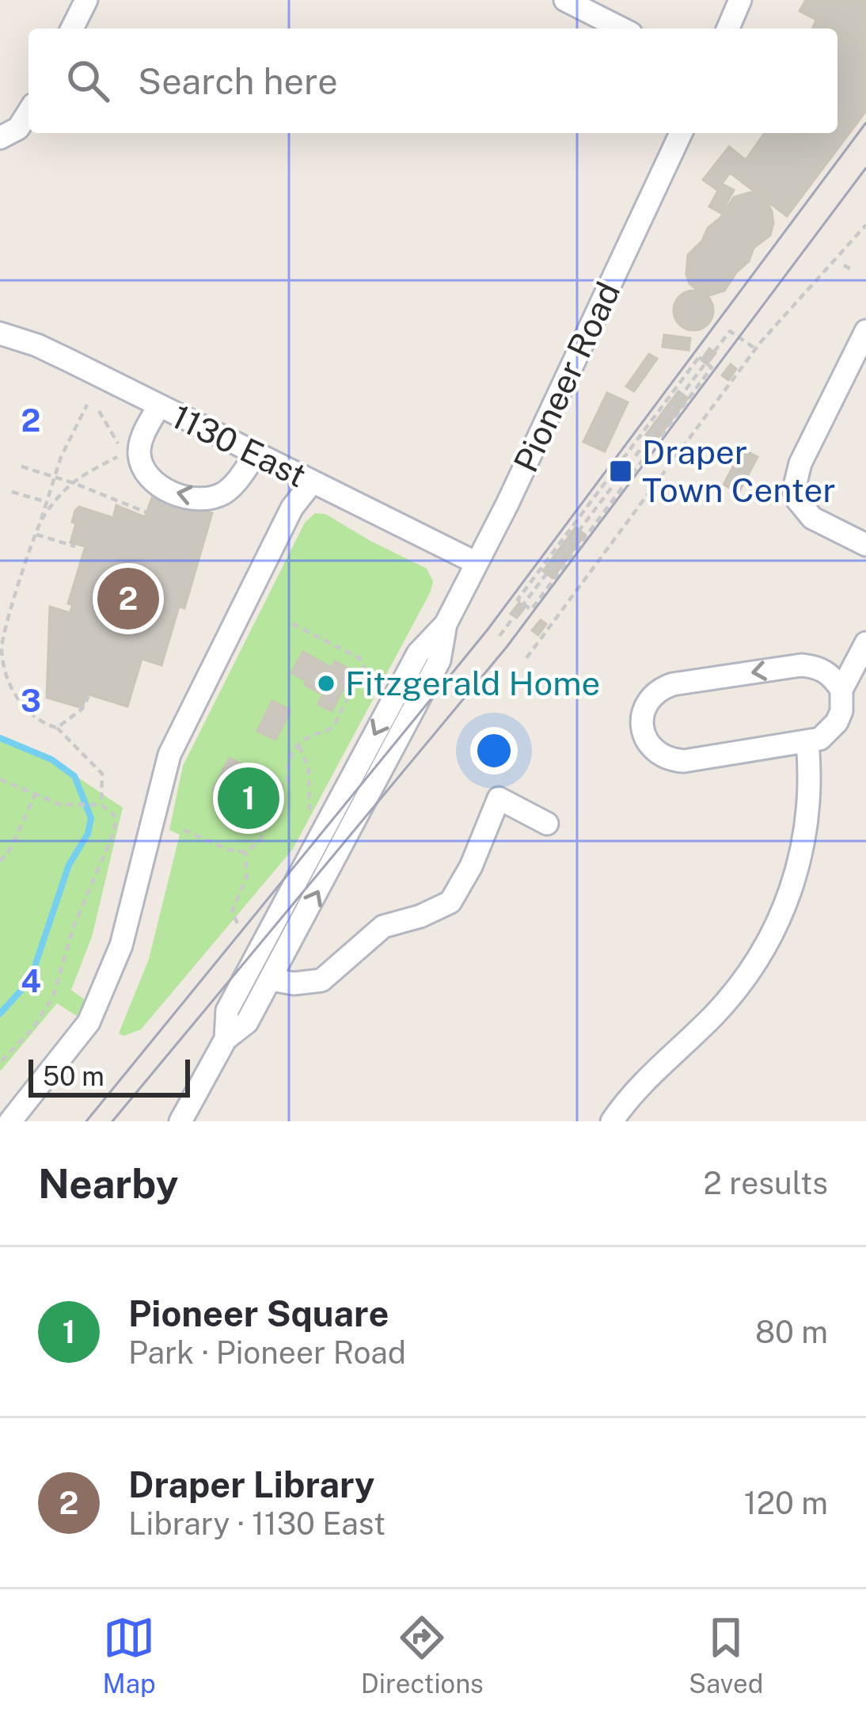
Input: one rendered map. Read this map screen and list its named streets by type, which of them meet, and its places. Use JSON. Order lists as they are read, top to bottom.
{
  "streets": {
    "street": ["Pioneer Road", "1130 East"]
  },
  "crossings": [
    ["Pioneer Road", "1130 East"]
  ],
  "places": {
    "transit": ["Draper Town Center"],
    "other": ["Fitzgerald Home"]
  },
  "scale_bar": "50 m",
  "page": {
    "search": "Search here",
    "pins": ["2", "1"],
    "scale": "50 m",
    "heading": ["Nearby", "2 results"],
    "list": [
      {
        "mark": "1",
        "name": "Pioneer Square",
        "note": "Park · Pioneer Road",
        "value": "80 m"
      },
      {
        "mark": "2",
        "name": "Draper Library",
        "note": "Library · 1130 East",
        "value": "120 m"
      }
    ],
    "nav": ["Map", "Directions", "Saved"]
  },
  "grid": {
    "rows": ["2", "3", "4"]
  }
}
